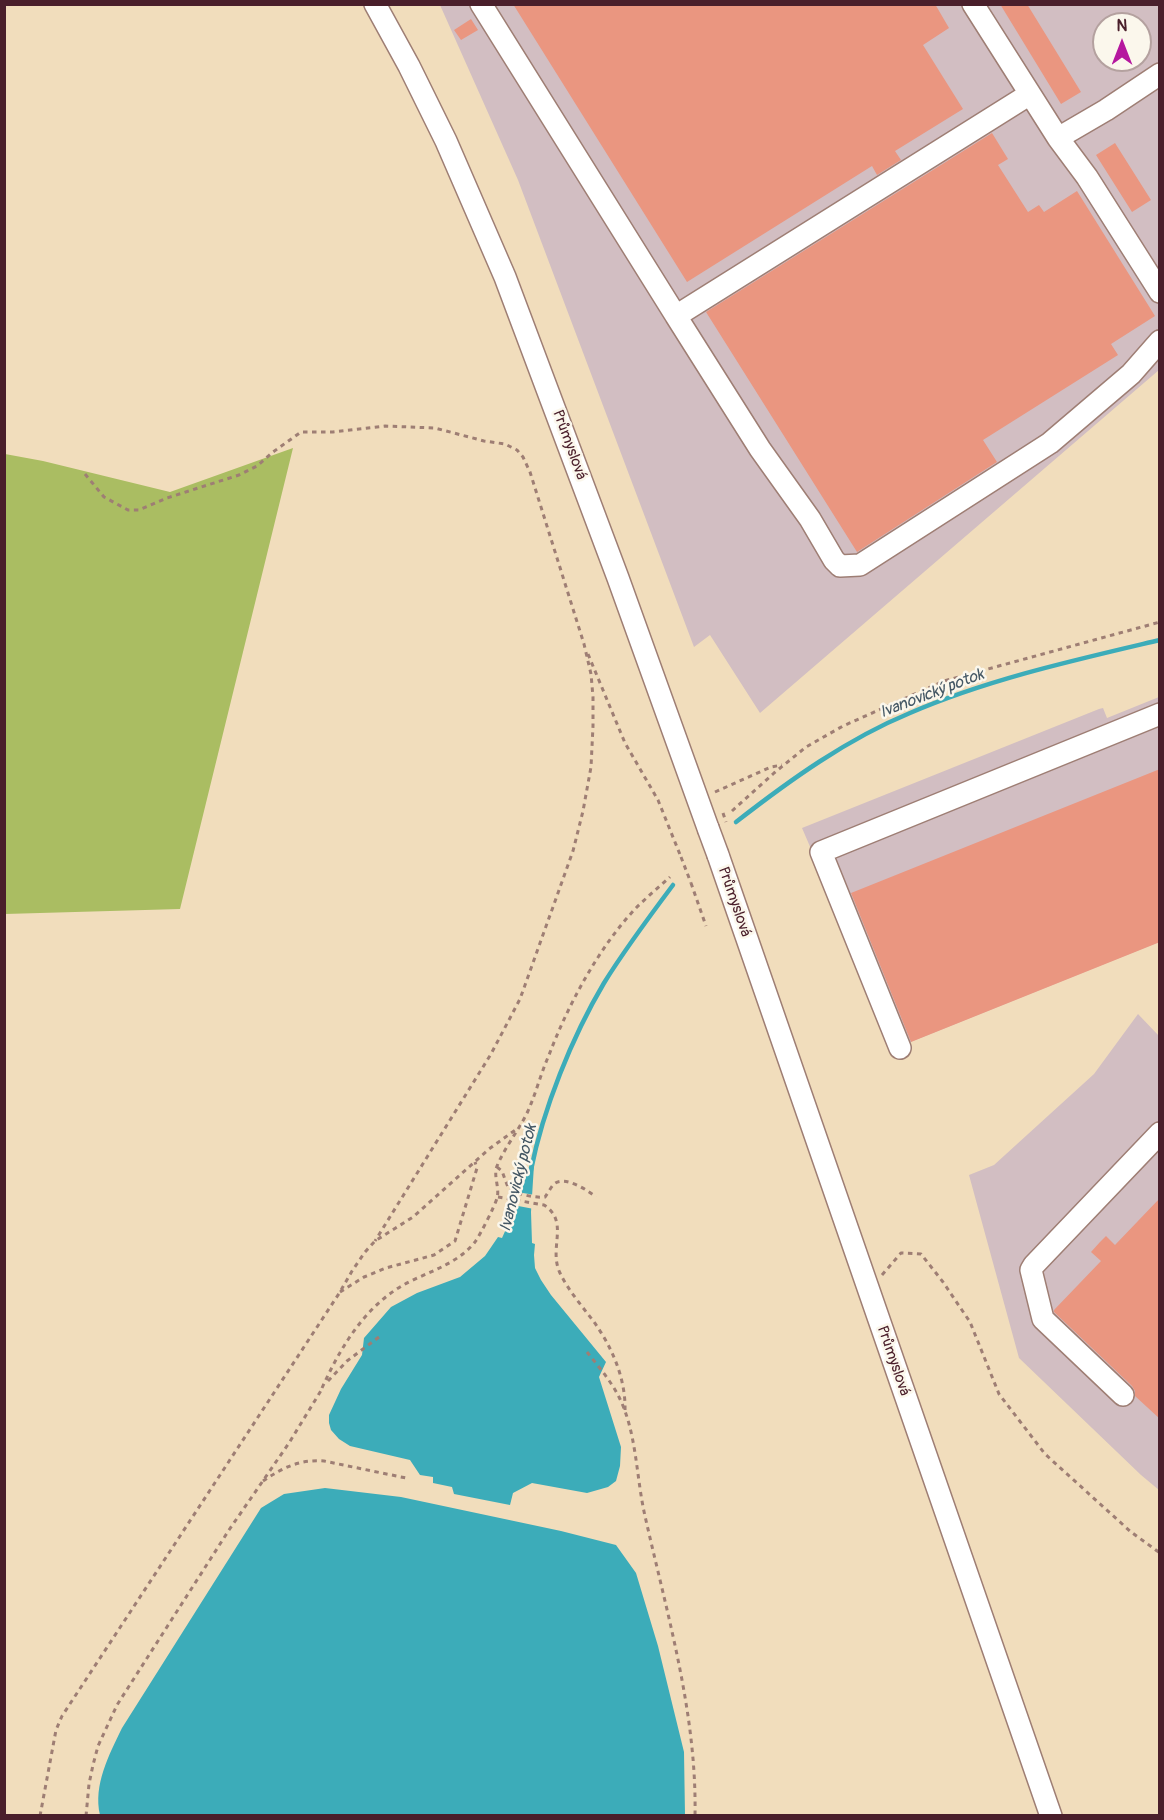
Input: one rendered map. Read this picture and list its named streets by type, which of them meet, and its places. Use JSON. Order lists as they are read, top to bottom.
{
  "streets": {
    "street": ["Průmyslová"]
  },
  "water": ["Ivanovický potok"],
  "north": "top"
}
